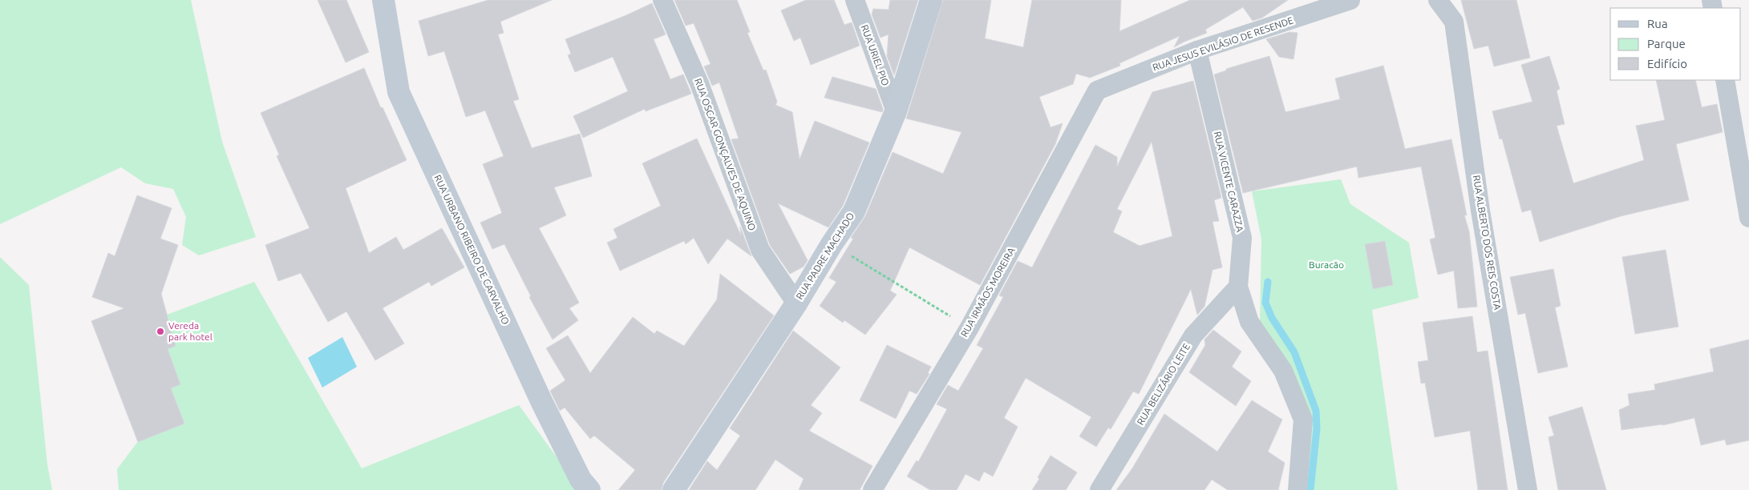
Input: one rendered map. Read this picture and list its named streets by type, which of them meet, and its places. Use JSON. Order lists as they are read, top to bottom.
{
  "streets": {
    "street": [
      "RUA JESUS EVILÁSIO DE RESENDE",
      "RUA URIEL PIO",
      "RUA OSCAR GONÇALVES DE AQUINO",
      "RUA VICENTE CARAZZA",
      "RUA ALBERTO DOS REIS COSTA",
      "RUA URBANO RIBEIRO DE CARVALHO",
      "RUA PADRE MACHADO",
      "RUA IRMÃOS MOREIRA",
      "RUA BELIZÁRIO LEITE"
    ]
  },
  "crossings": [
    ["RUA JESUS EVILÁSIO DE RESENDE", "RUA VICENTE CARAZZA"],
    ["RUA JESUS EVILÁSIO DE RESENDE", "RUA IRMÃOS MOREIRA"],
    ["RUA URIEL PIO", "RUA PADRE MACHADO"],
    ["RUA OSCAR GONÇALVES DE AQUINO", "RUA PADRE MACHADO"],
    ["RUA VICENTE CARAZZA", "RUA BELIZÁRIO LEITE"]
  ],
  "parks": ["Buracão"],
  "places": ["Vereda park hotel"],
  "legend": ["Rua", "Parque", "Edifício"]
}
